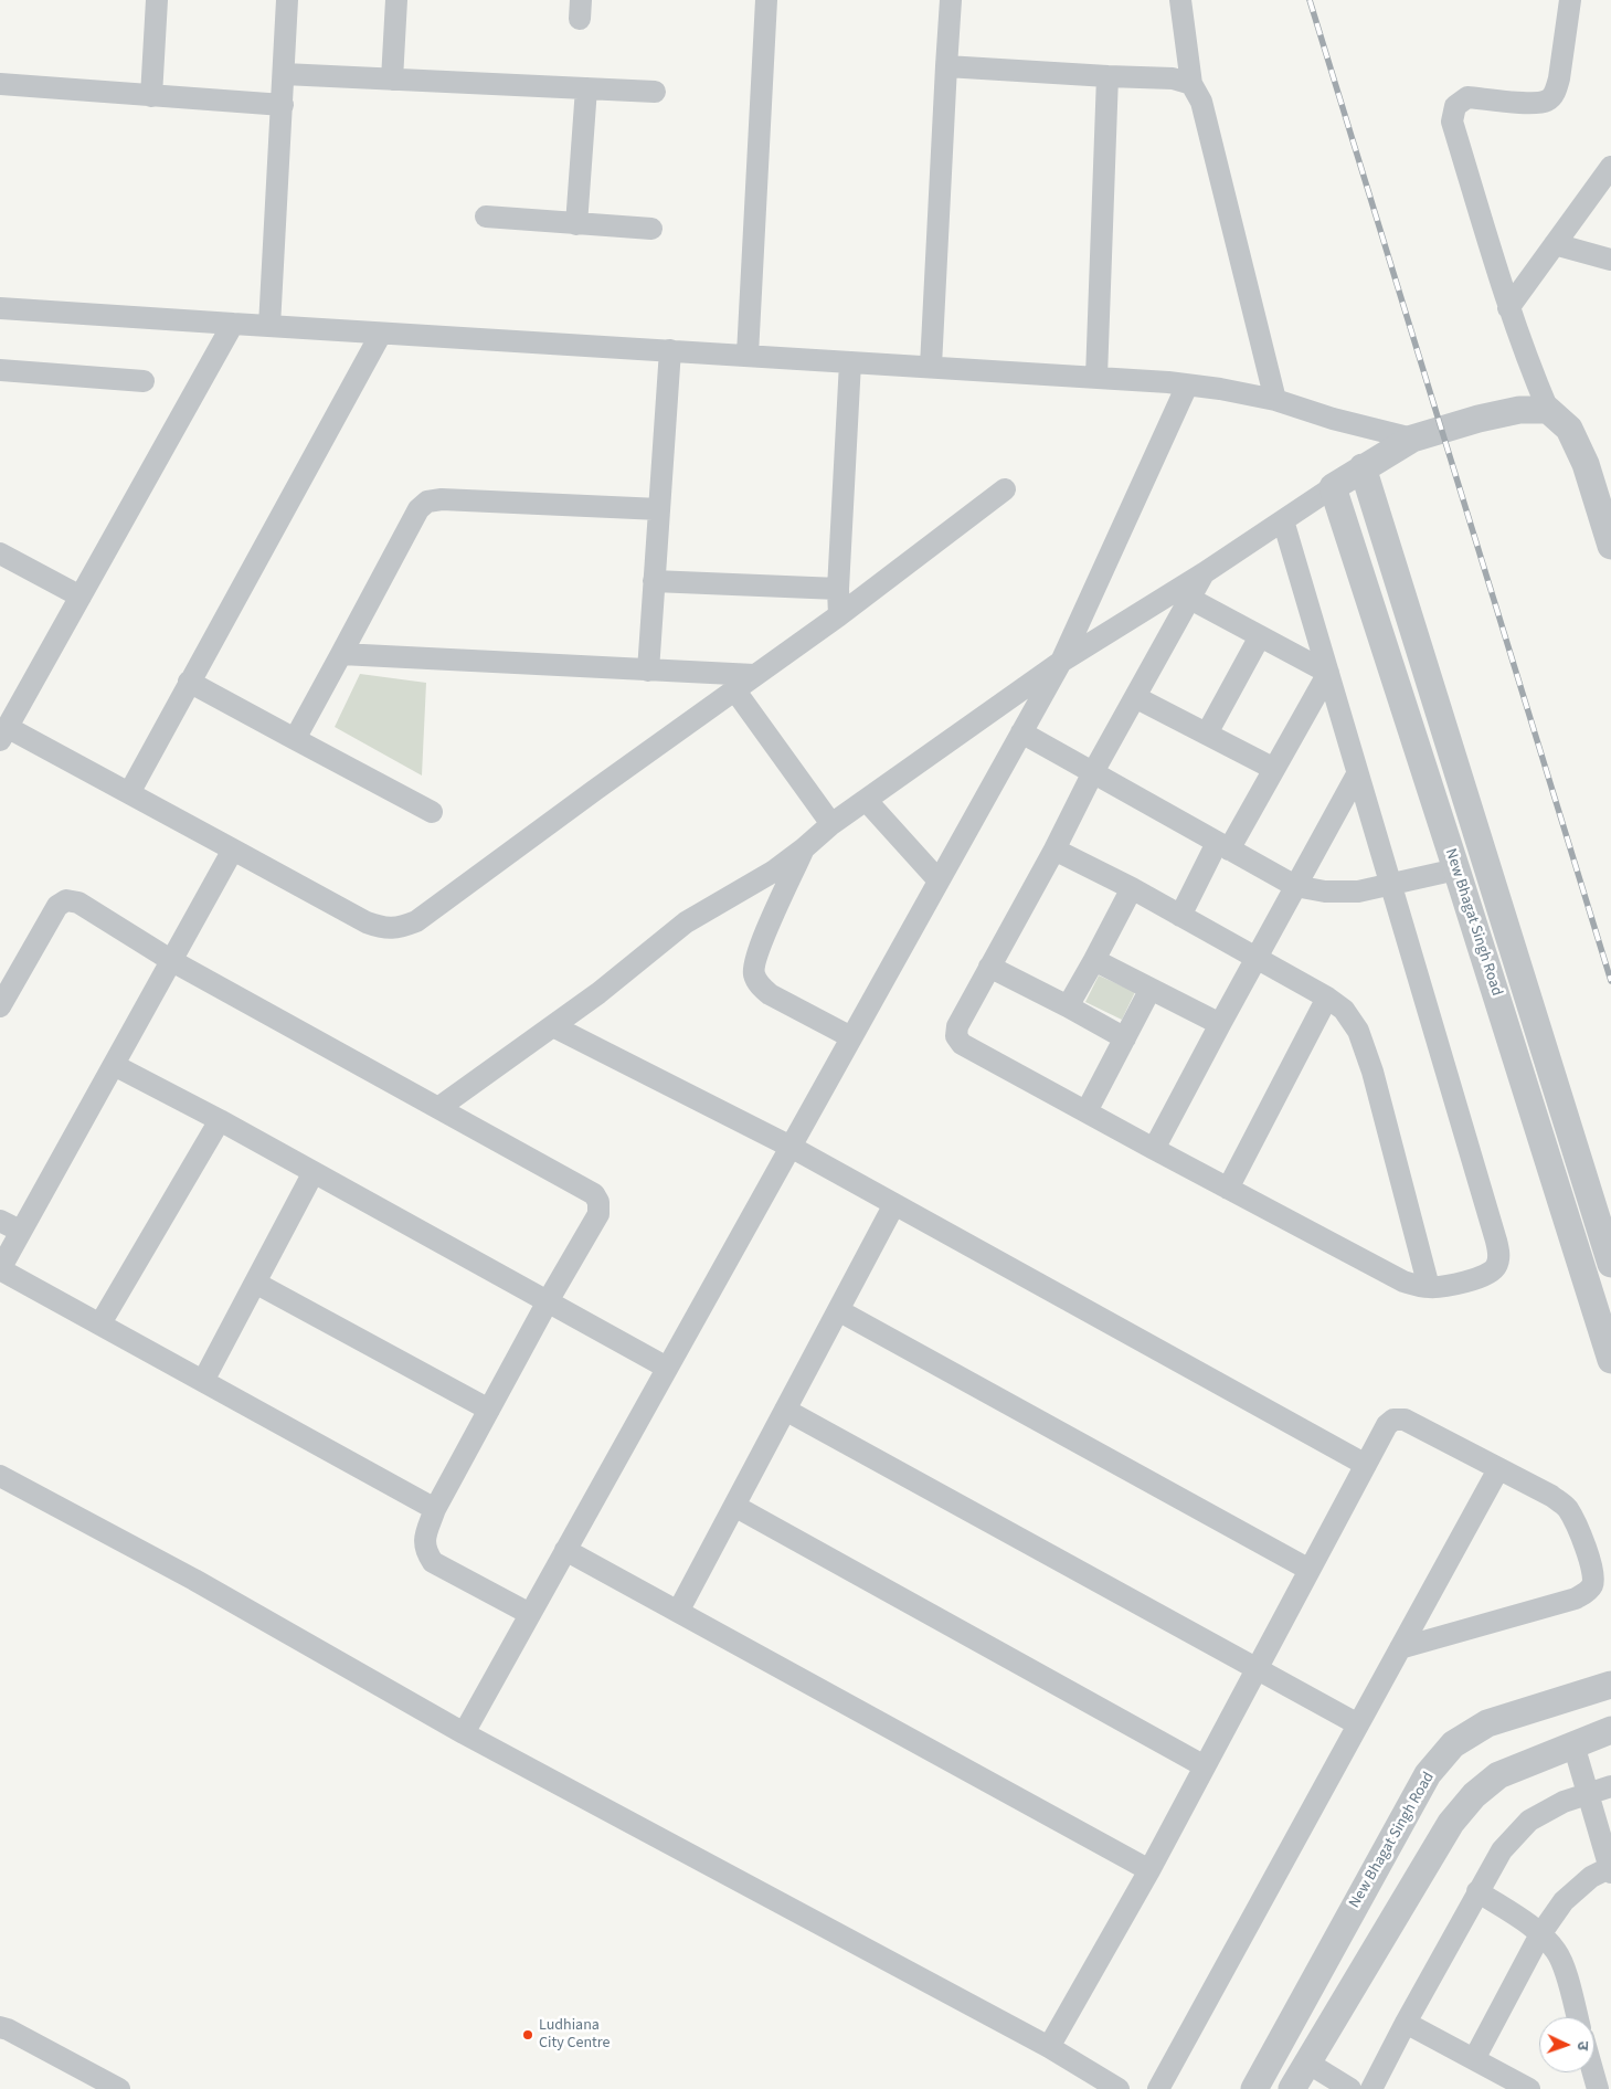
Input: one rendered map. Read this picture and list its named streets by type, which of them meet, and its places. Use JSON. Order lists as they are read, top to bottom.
{
  "streets": {
    "street": ["New Bhagat Singh Road"]
  },
  "places": ["Ludhiana City Centre"],
  "north": "right"
}
